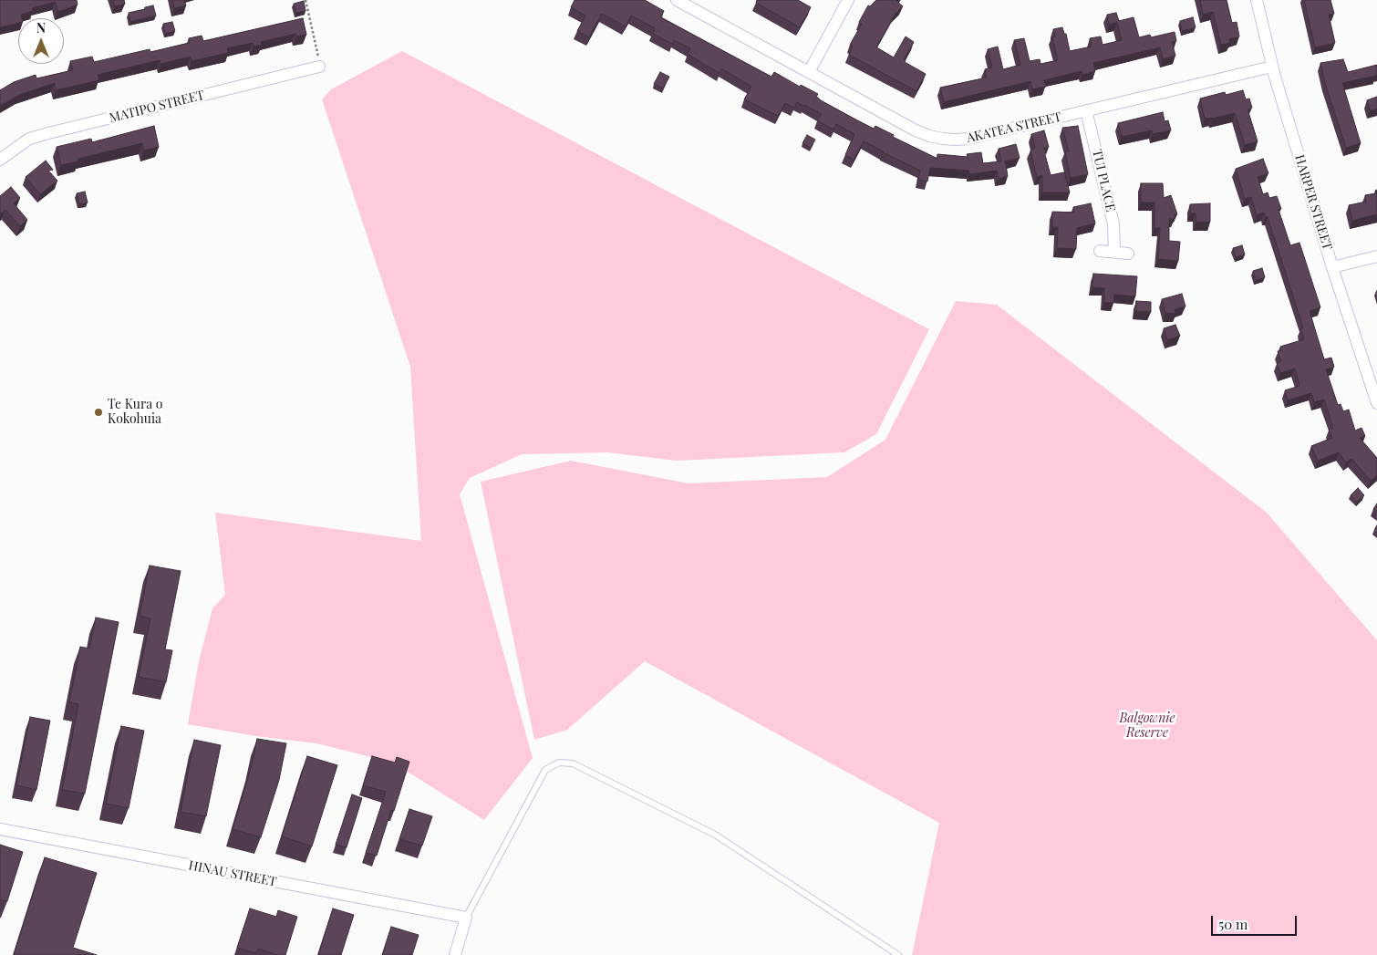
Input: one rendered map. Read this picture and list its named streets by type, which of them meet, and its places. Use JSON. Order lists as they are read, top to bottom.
{
  "streets": {
    "street": [
      "MATIPO STREET",
      "AKATEA STREET",
      "TUI PLACE",
      "HARPER STREET",
      "HINAU STREET"
    ]
  },
  "crossings": [
    ["AKATEA STREET", "TUI PLACE"],
    ["AKATEA STREET", "HARPER STREET"]
  ],
  "parks": ["Balgownie Reserve"],
  "places": ["Te Kura o Kokohuia"],
  "scale_bar": "50 m",
  "north": "top"
}
